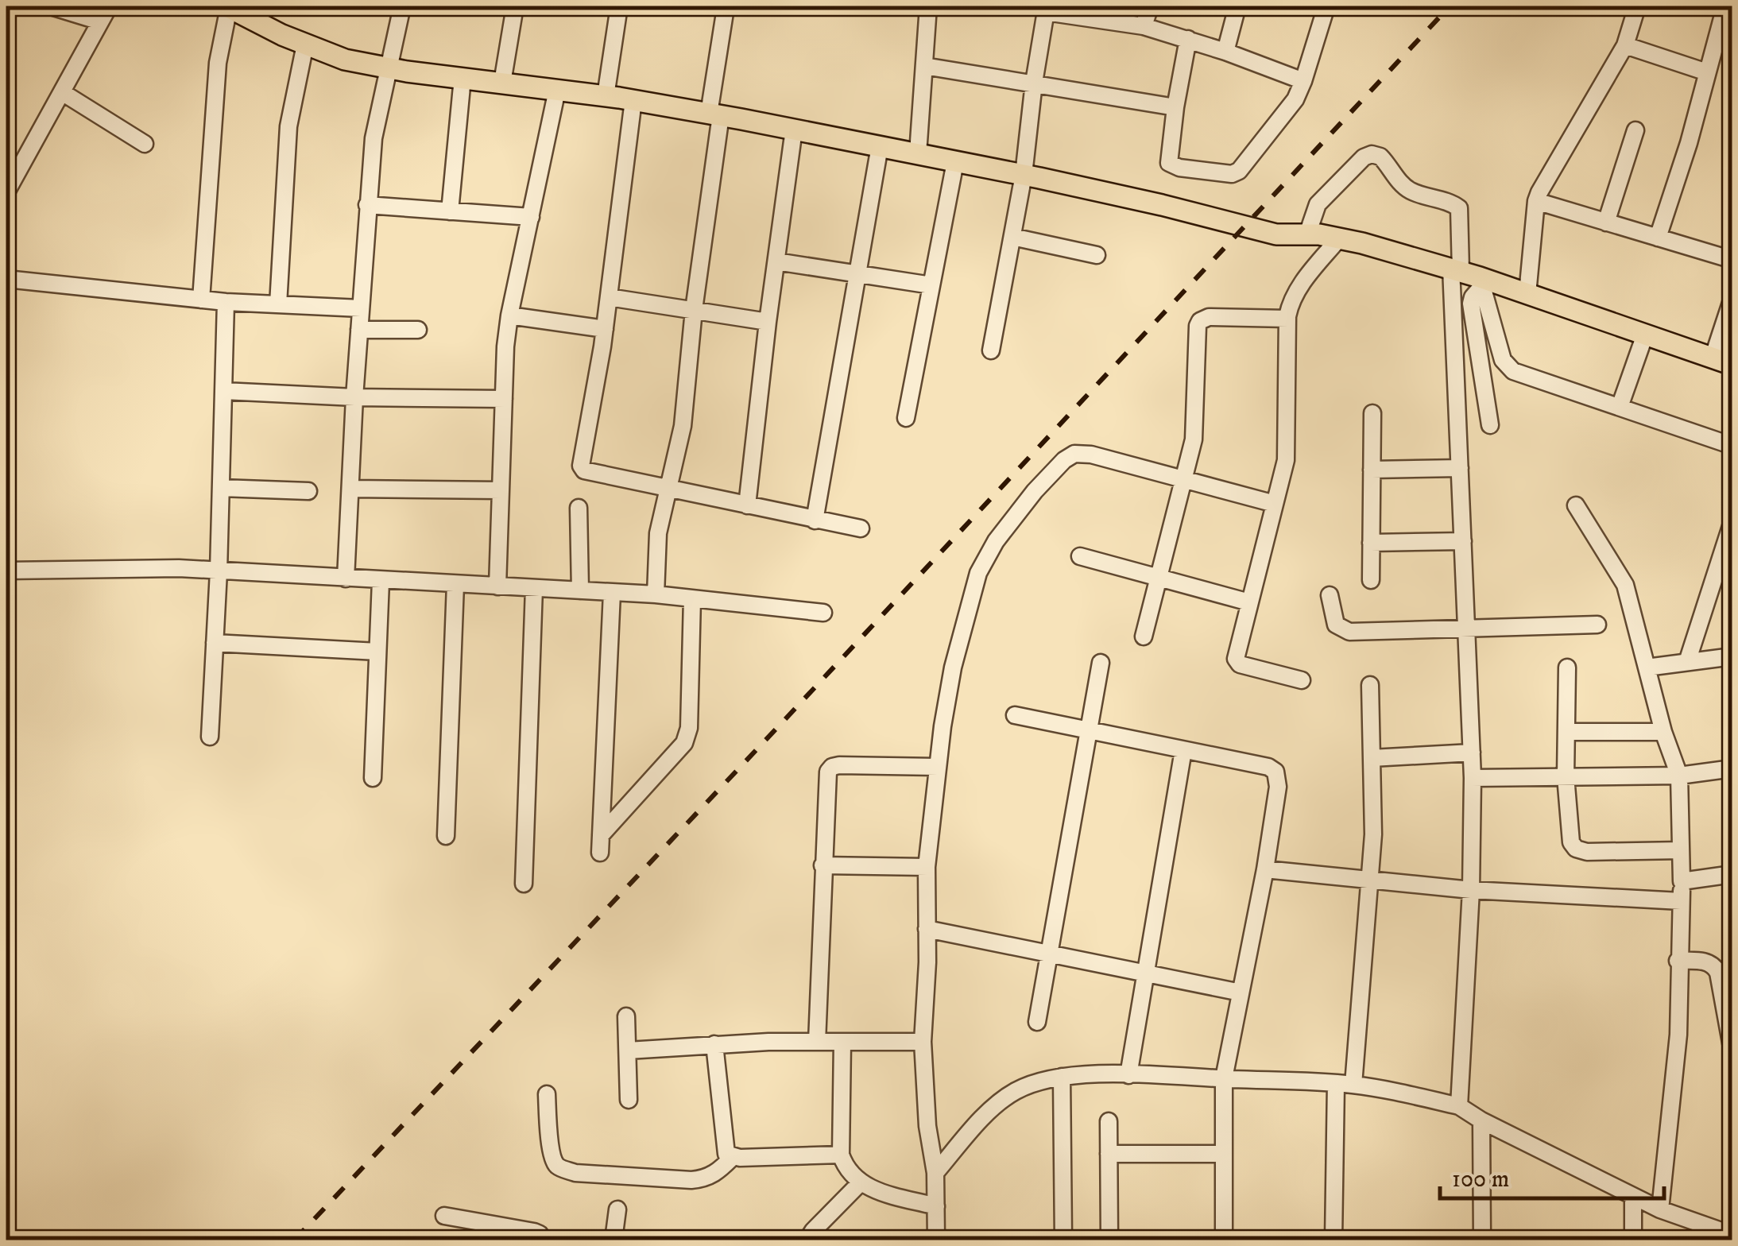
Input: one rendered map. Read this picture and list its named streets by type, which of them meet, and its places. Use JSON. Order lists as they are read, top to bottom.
{
  "scale_bar": "100 m"
}
